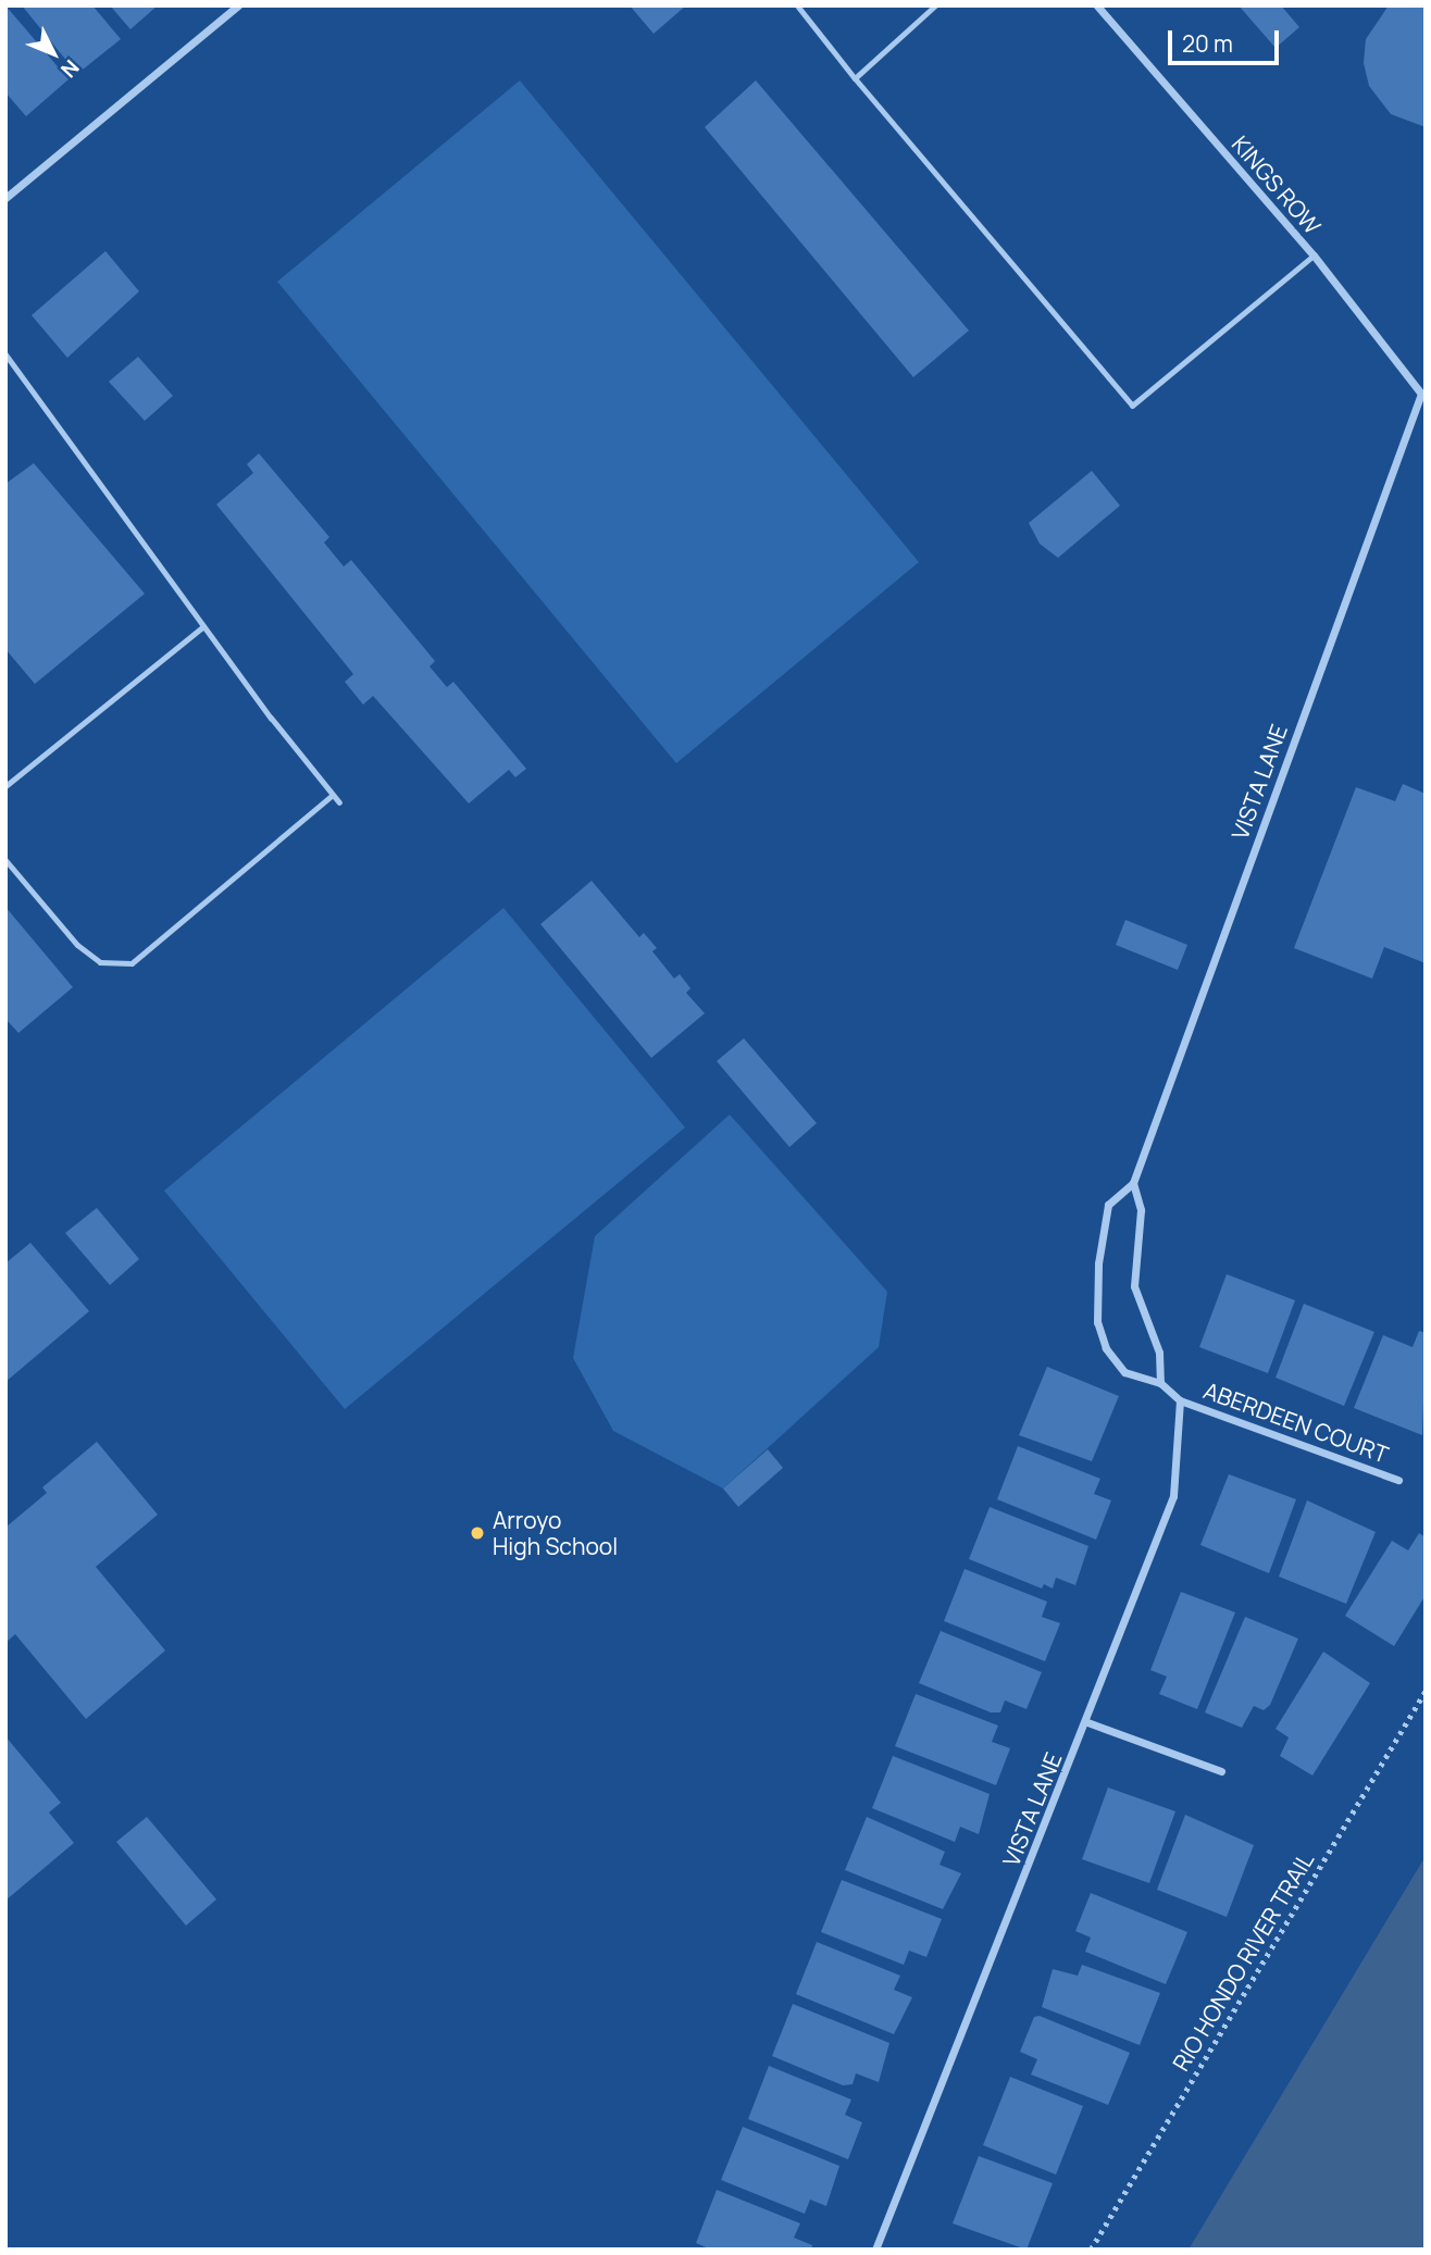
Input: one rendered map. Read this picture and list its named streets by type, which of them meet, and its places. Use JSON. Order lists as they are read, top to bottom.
{
  "streets": {
    "street": ["KINGS ROW", "VISTA LANE", "ABERDEEN COURT"],
    "path": ["RIO HONDO RIVER TRAIL"]
  },
  "crossings": [
    ["KINGS ROW", "VISTA LANE"],
    ["VISTA LANE", "ABERDEEN COURT"]
  ],
  "places": ["Arroyo High School"],
  "scale_bar": "20 m",
  "north": "bottom right"
}
